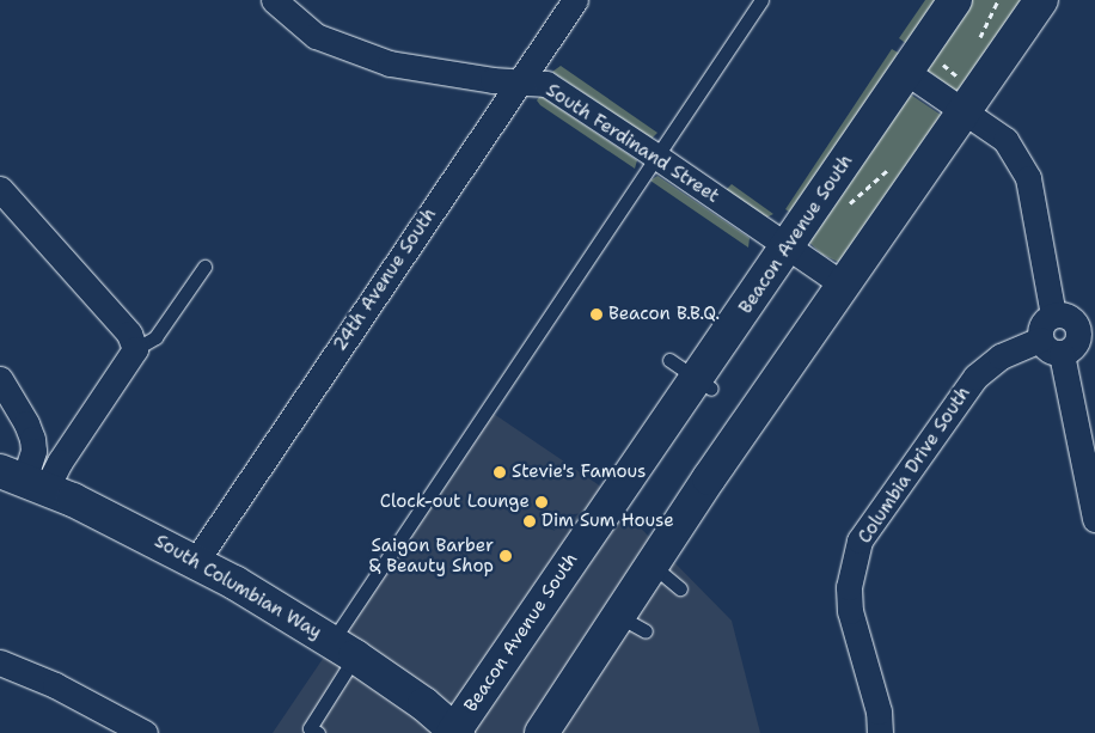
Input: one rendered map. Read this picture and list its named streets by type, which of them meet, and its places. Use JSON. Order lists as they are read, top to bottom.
{
  "streets": {
    "main road": ["Beacon Avenue South", "South Columbian Way"],
    "street": ["South Ferdinand Street", "24th Avenue South", "Columbia Drive South"]
  },
  "crossings": [
    ["South Ferdinand Street", "Beacon Avenue South"],
    ["South Ferdinand Street", "24th Avenue South"],
    ["Beacon Avenue South", "South Columbian Way"],
    ["24th Avenue South", "South Columbian Way"]
  ],
  "places": [
    "Beacon B.B.Q.",
    "Stevie's Famous",
    "Clock-out Lounge",
    "Dim Sum House",
    "Saigon Barber & Beauty Shop"
  ]
}
